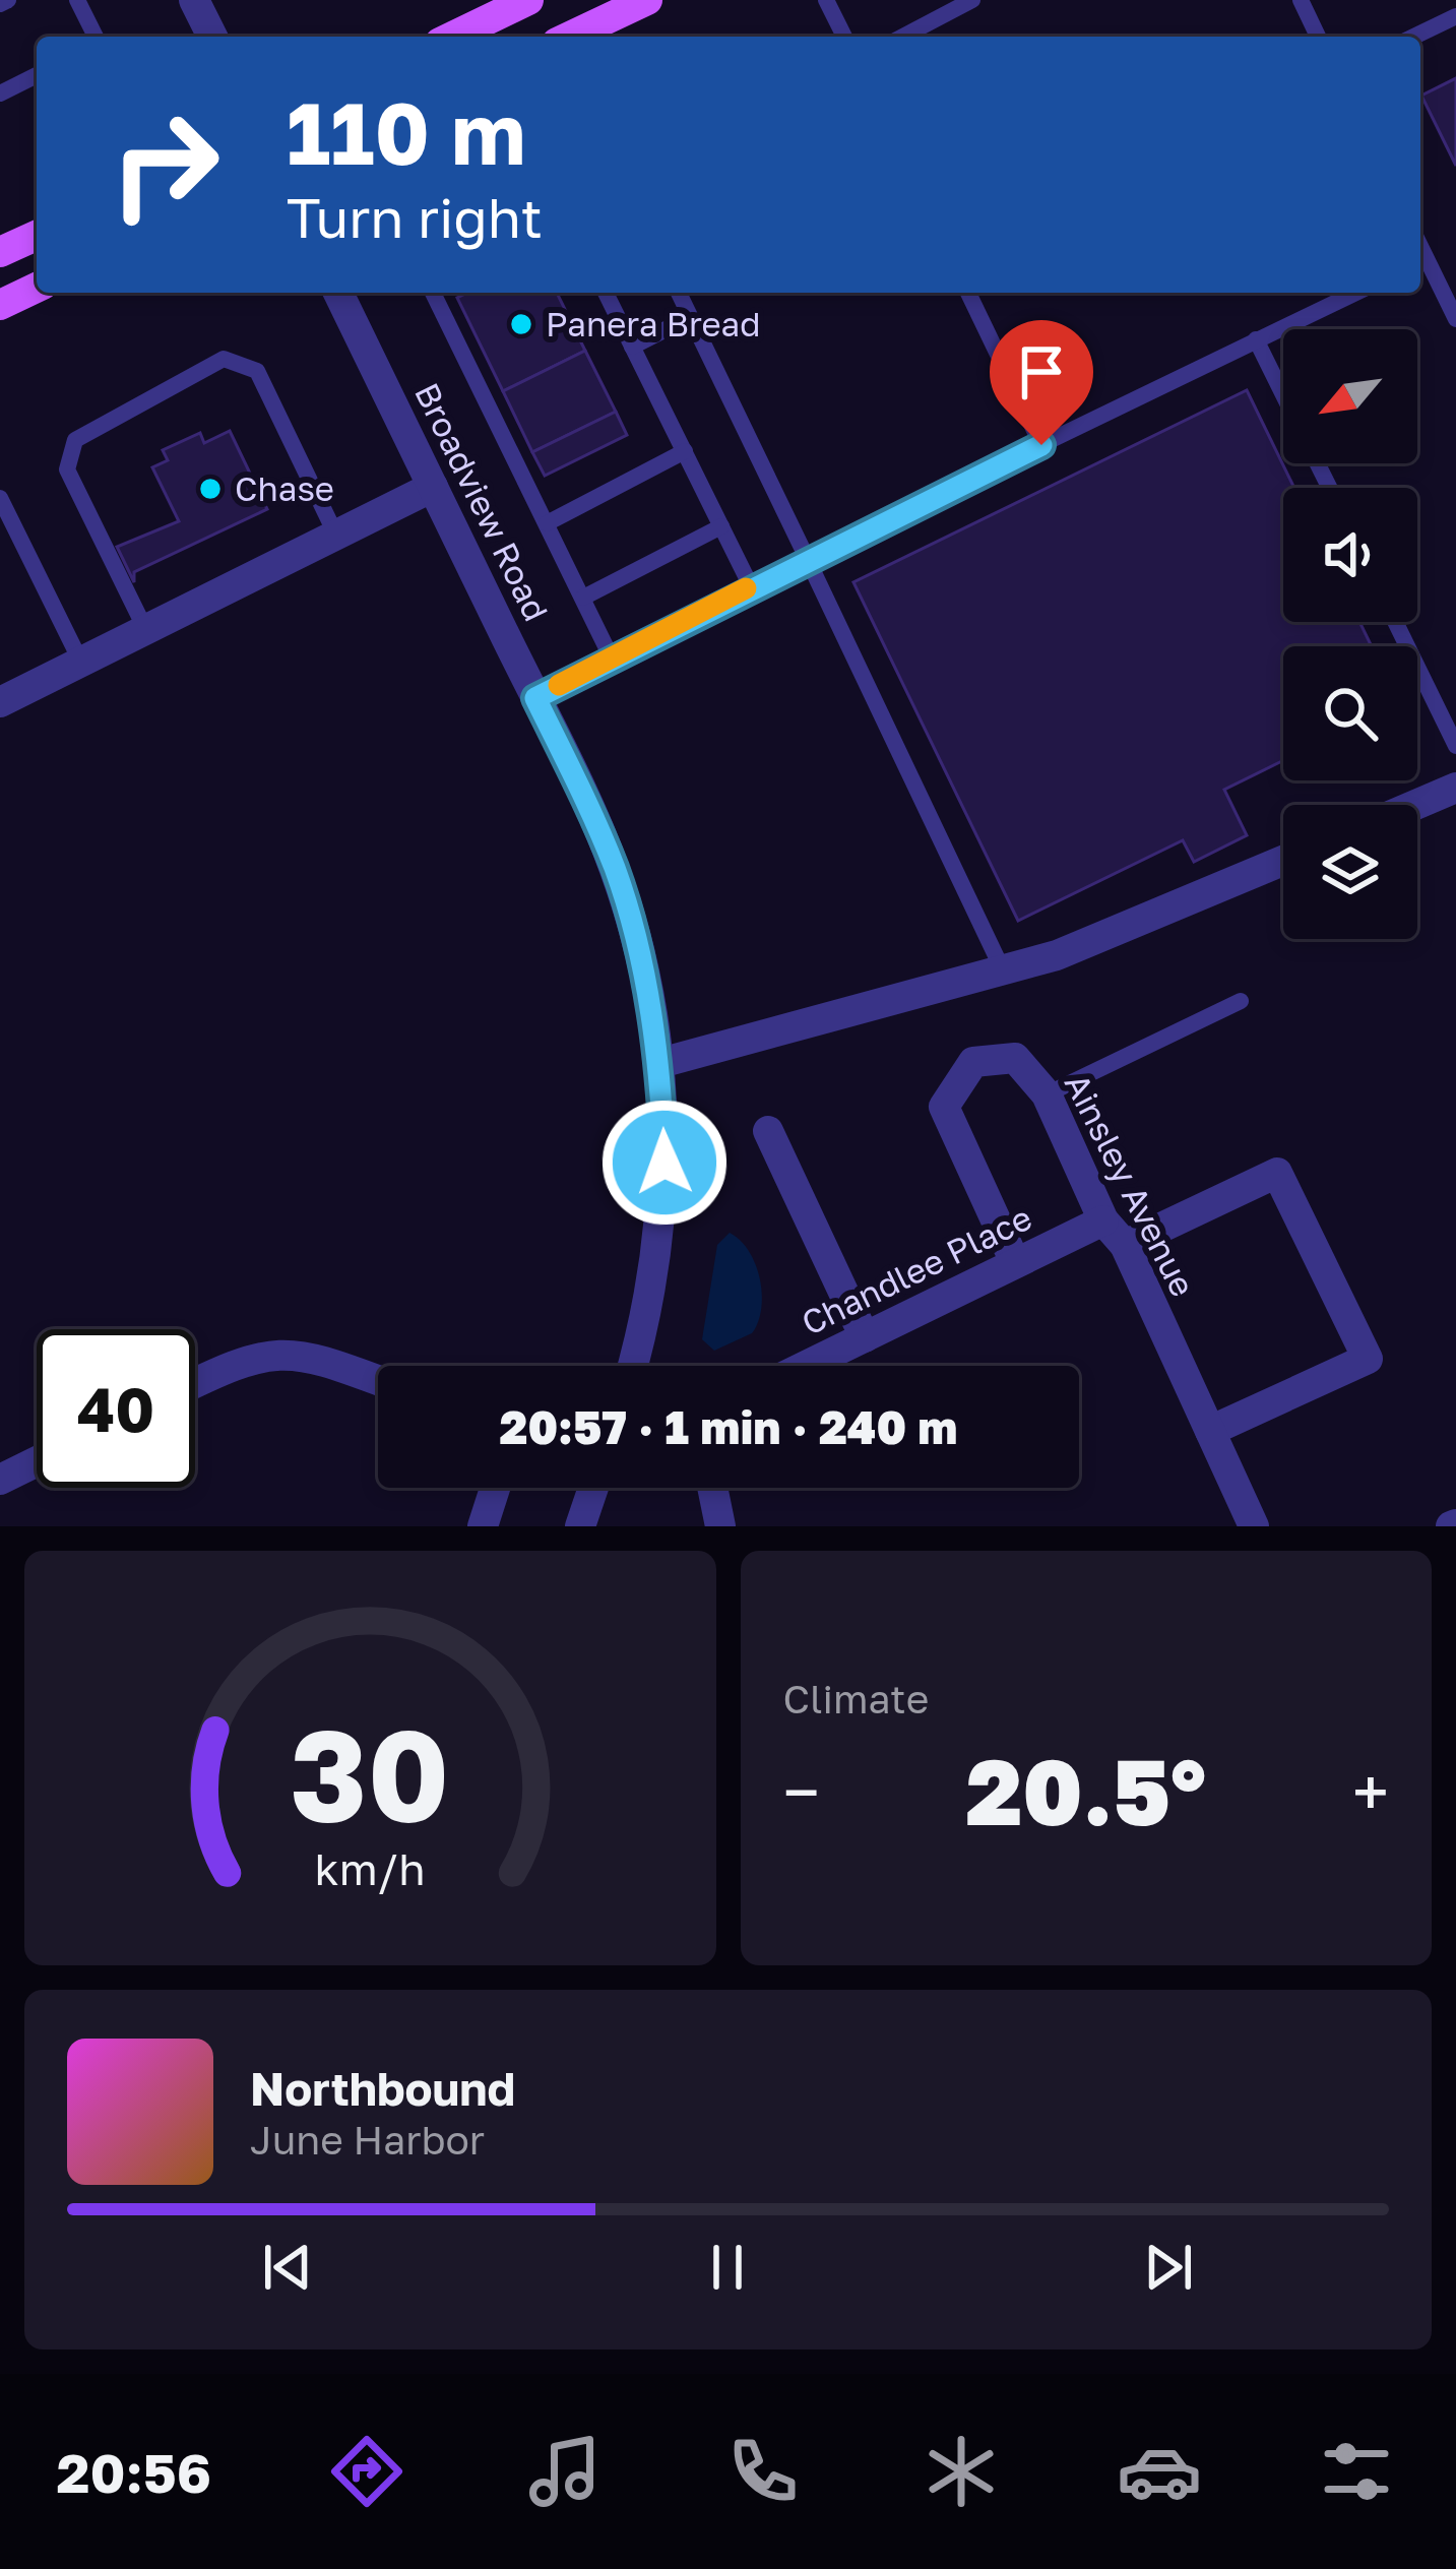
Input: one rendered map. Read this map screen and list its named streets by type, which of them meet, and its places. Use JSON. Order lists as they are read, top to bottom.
{
  "streets": {
    "street": ["Broadview Road", "Ainsley Avenue", "Chandlee Place"]
  },
  "crossings": [
    ["Ainsley Avenue", "Chandlee Place"]
  ],
  "places": ["Panera Bread", "Chase"],
  "north": "bottom left",
  "page": {
    "turn": ["110 m", "Turn right"],
    "limit": "40",
    "trip": "20:57 · 1 min · 240 m",
    "tile": "Climate",
    "heat": ["−", "20.5°", "+"],
    "song": ["Northbound", "June Harbor"],
    "tabs": "20:56",
    "gauge": ["30", "km/h"]
  }
}
